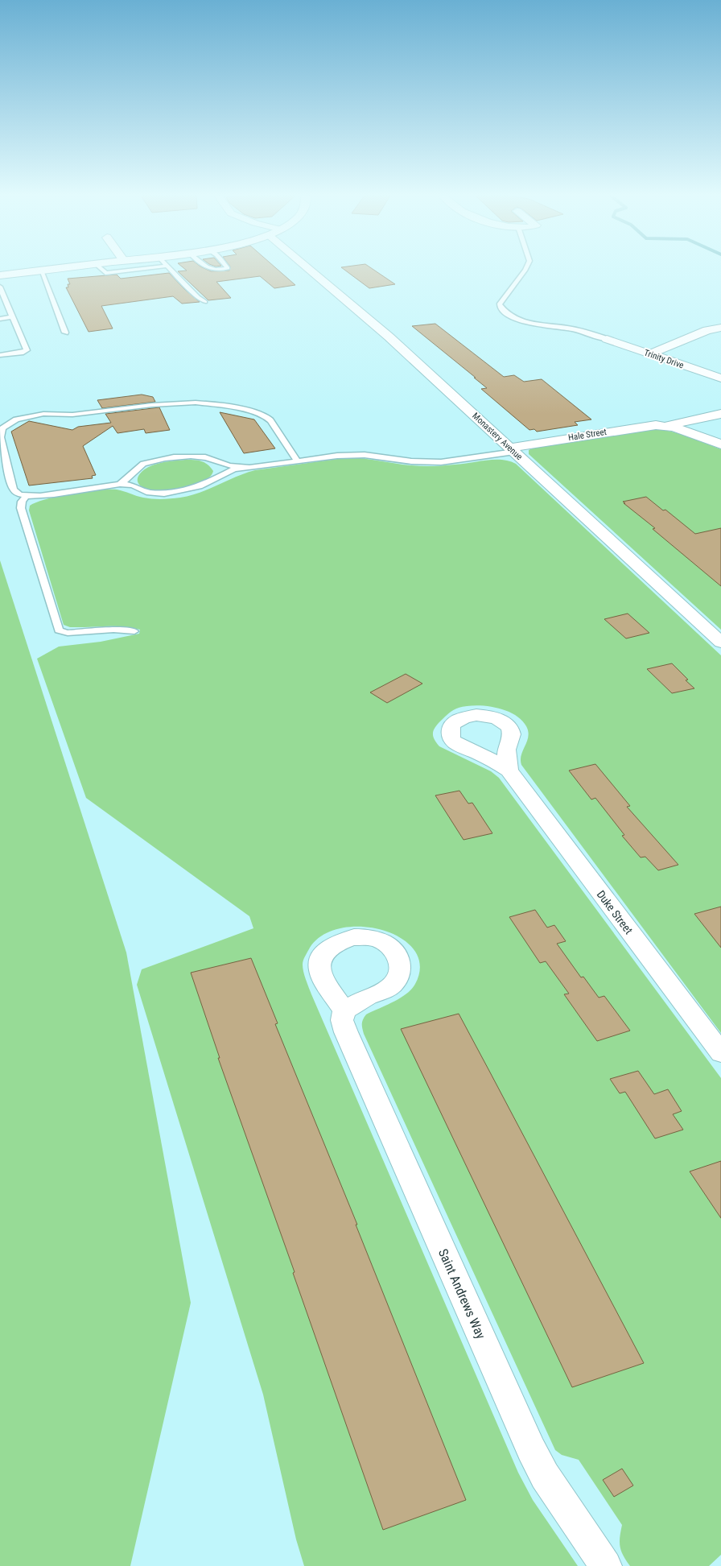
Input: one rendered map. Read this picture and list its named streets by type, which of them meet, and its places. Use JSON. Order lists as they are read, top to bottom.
{
  "streets": {
    "street": [
      "Trinity Drive",
      "Hale Street",
      "Monastery Avenue",
      "Duke Street",
      "Saint Andrews Way"
    ]
  },
  "crossings": [
    ["Hale Street", "Monastery Avenue"]
  ]
}
